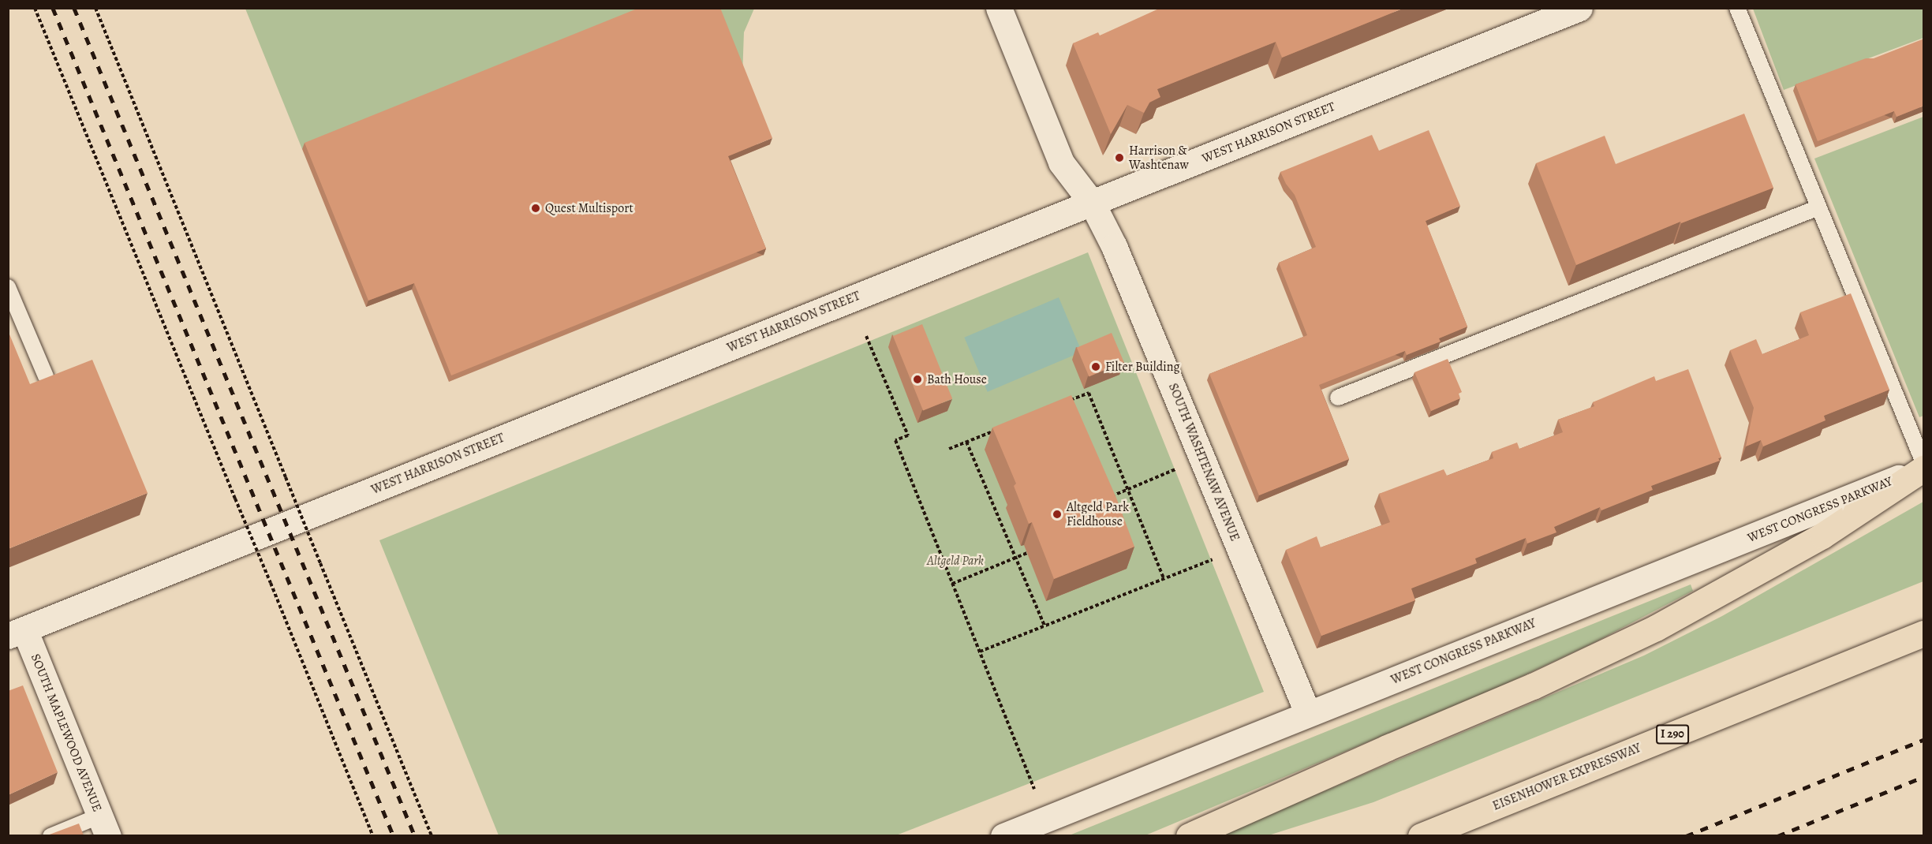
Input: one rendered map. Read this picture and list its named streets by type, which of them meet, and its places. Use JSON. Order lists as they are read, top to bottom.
{
  "streets": {
    "highway": ["I 290", "EISENHOWER EXPRESSWAY"],
    "street": [
      "WEST HARRISON STREET",
      "SOUTH WASHTENAW AVENUE",
      "WEST CONGRESS PARKWAY",
      "SOUTH MAPLEWOOD AVENUE"
    ]
  },
  "crossings": [
    ["WEST HARRISON STREET", "SOUTH WASHTENAW AVENUE"],
    ["WEST HARRISON STREET", "SOUTH MAPLEWOOD AVENUE"],
    ["SOUTH WASHTENAW AVENUE", "WEST CONGRESS PARKWAY"]
  ],
  "parks": ["Altgeld Park"],
  "places": [
    "Harrison & Washtenaw",
    "Quest Multisport",
    "Filter Building",
    "Bath House",
    "Altgeld Park Fieldhouse"
  ]
}
